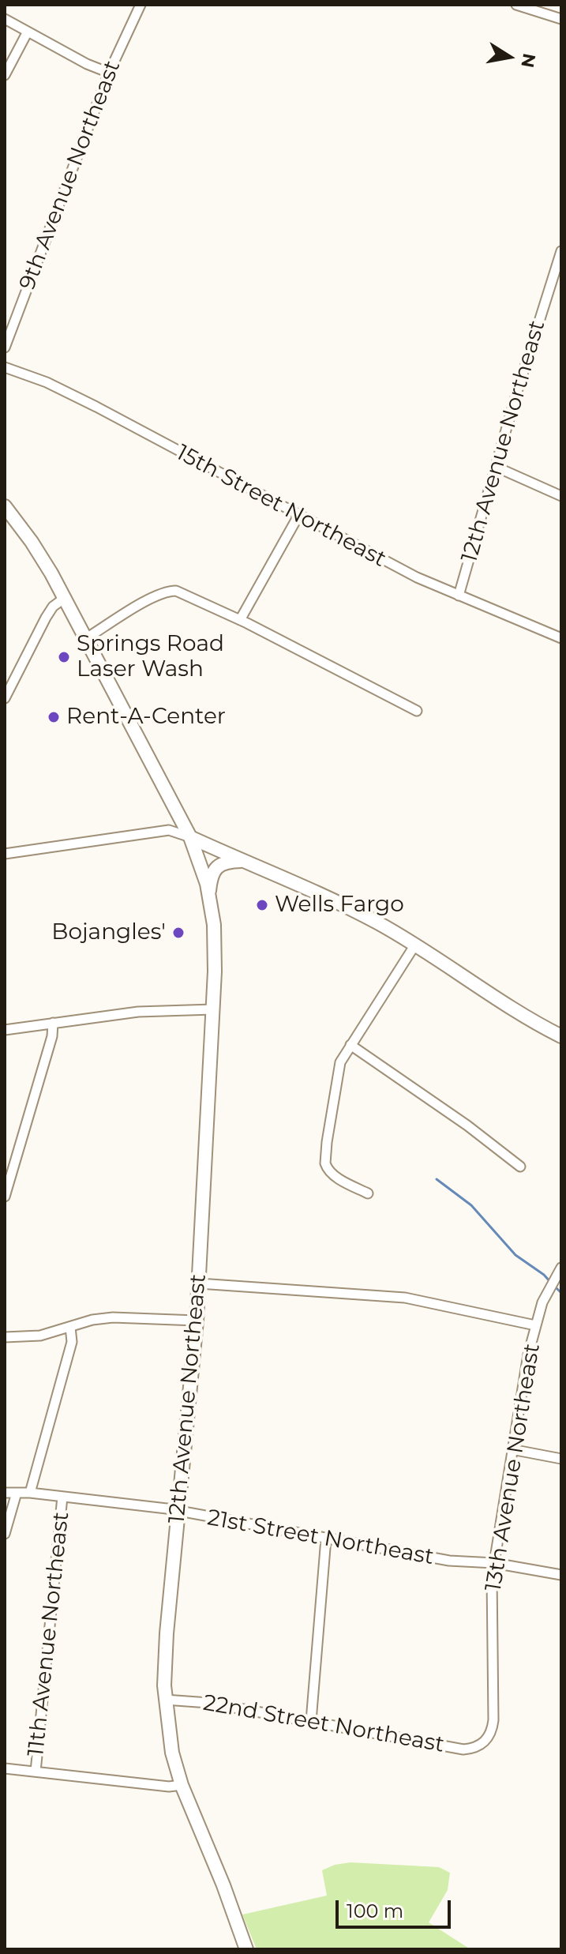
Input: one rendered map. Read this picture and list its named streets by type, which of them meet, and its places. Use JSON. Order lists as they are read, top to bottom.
{
  "streets": {
    "main road": ["12th Avenue Northeast"],
    "street": [
      "9th Avenue Northeast",
      "15th Street Northeast",
      "13th Avenue Northeast",
      "21st Street Northeast",
      "11th Avenue Northeast",
      "22nd Street Northeast"
    ]
  },
  "crossings": [
    ["12th Avenue Northeast", "15th Street Northeast"],
    ["12th Avenue Northeast", "21st Street Northeast"],
    ["12th Avenue Northeast", "22nd Street Northeast"],
    ["13th Avenue Northeast", "21st Street Northeast"],
    ["13th Avenue Northeast", "22nd Street Northeast"],
    ["21st Street Northeast", "11th Avenue Northeast"]
  ],
  "places": [
    "Springs Road Laser Wash",
    "Rent-A-Center",
    "Wells Fargo",
    "Bojangles'"
  ],
  "scale_bar": "100 m",
  "north": "right"
}
